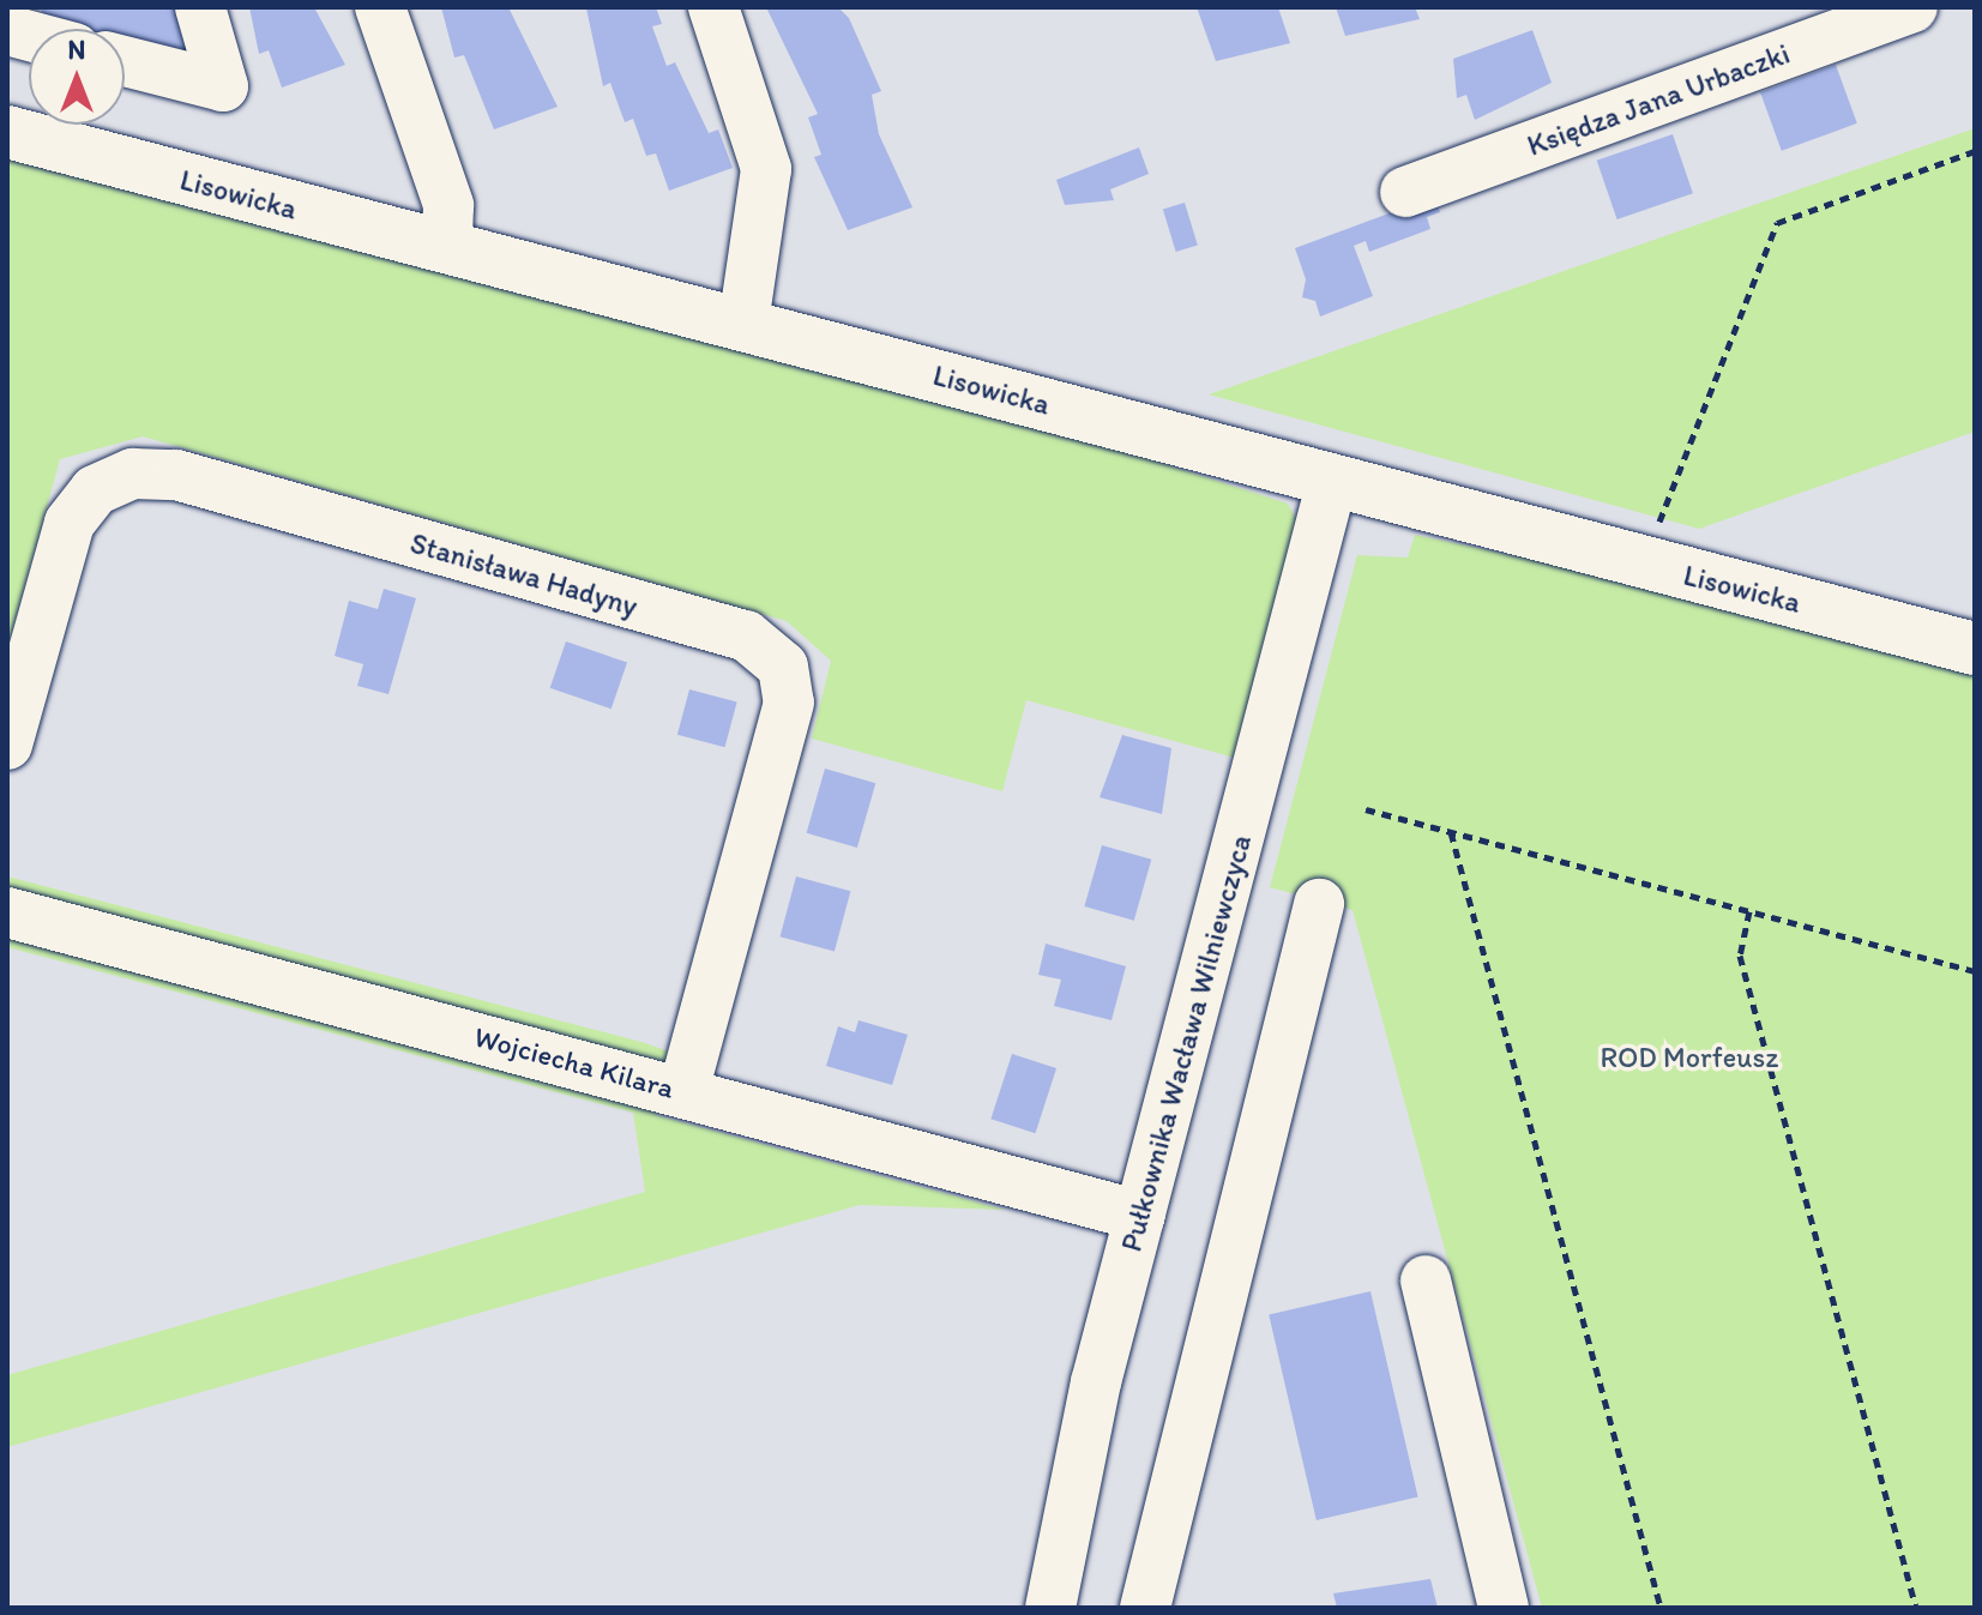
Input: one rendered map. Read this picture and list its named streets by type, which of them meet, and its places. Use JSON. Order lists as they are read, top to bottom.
{
  "streets": {
    "main road": ["Lisowicka"],
    "street": [
      "Księdza Jana Urbaczki",
      "Stanisława Hadyny",
      "Pułkownika Wacława Wilniewczyca",
      "Wojciecha Kilara"
    ]
  },
  "crossings": [
    ["Lisowicka", "Pułkownika Wacława Wilniewczyca"],
    ["Stanisława Hadyny", "Wojciecha Kilara"],
    ["Pułkownika Wacława Wilniewczyca", "Wojciecha Kilara"]
  ],
  "parks": ["ROD Morfeusz"],
  "north": "top"
}
